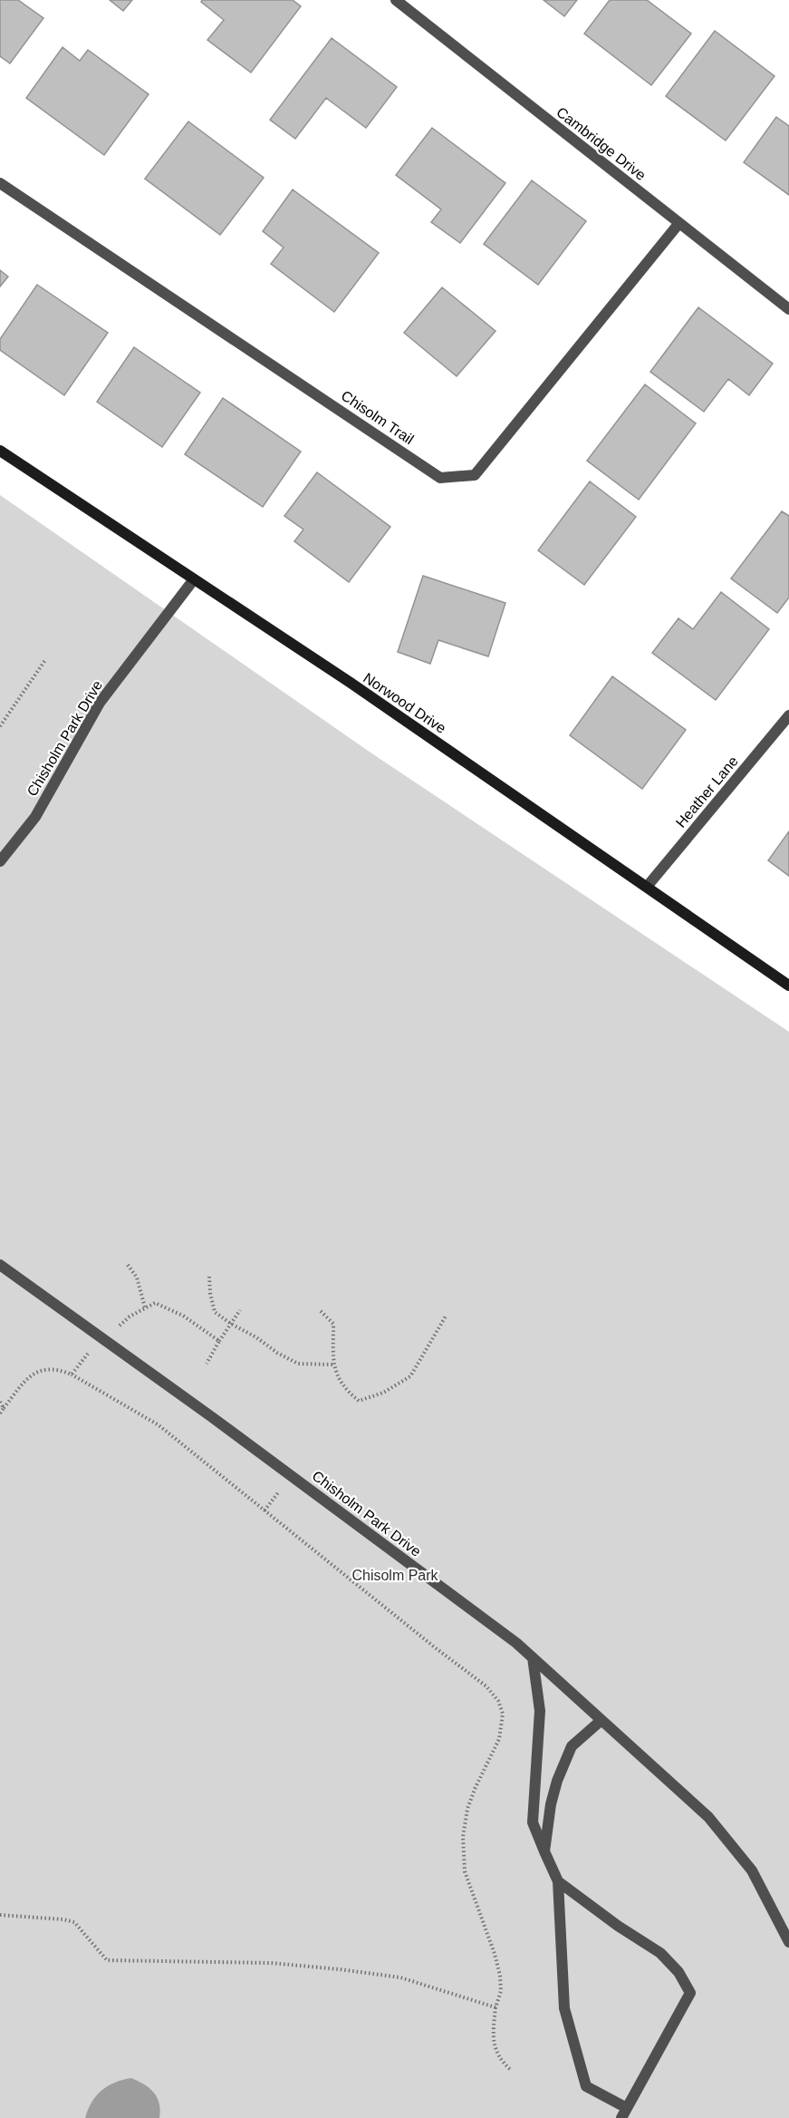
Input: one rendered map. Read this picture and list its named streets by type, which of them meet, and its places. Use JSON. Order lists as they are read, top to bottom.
{
  "streets": {
    "main road": ["Norwood Drive"],
    "street": [
      "Cambridge Drive",
      "Chisolm Trail",
      "Chisholm Park Drive",
      "Heather Lane"
    ]
  },
  "crossings": [
    ["Cambridge Drive", "Chisolm Trail"],
    ["Norwood Drive", "Chisholm Park Drive"],
    ["Norwood Drive", "Heather Lane"]
  ],
  "parks": ["Chisolm Park"]
}
